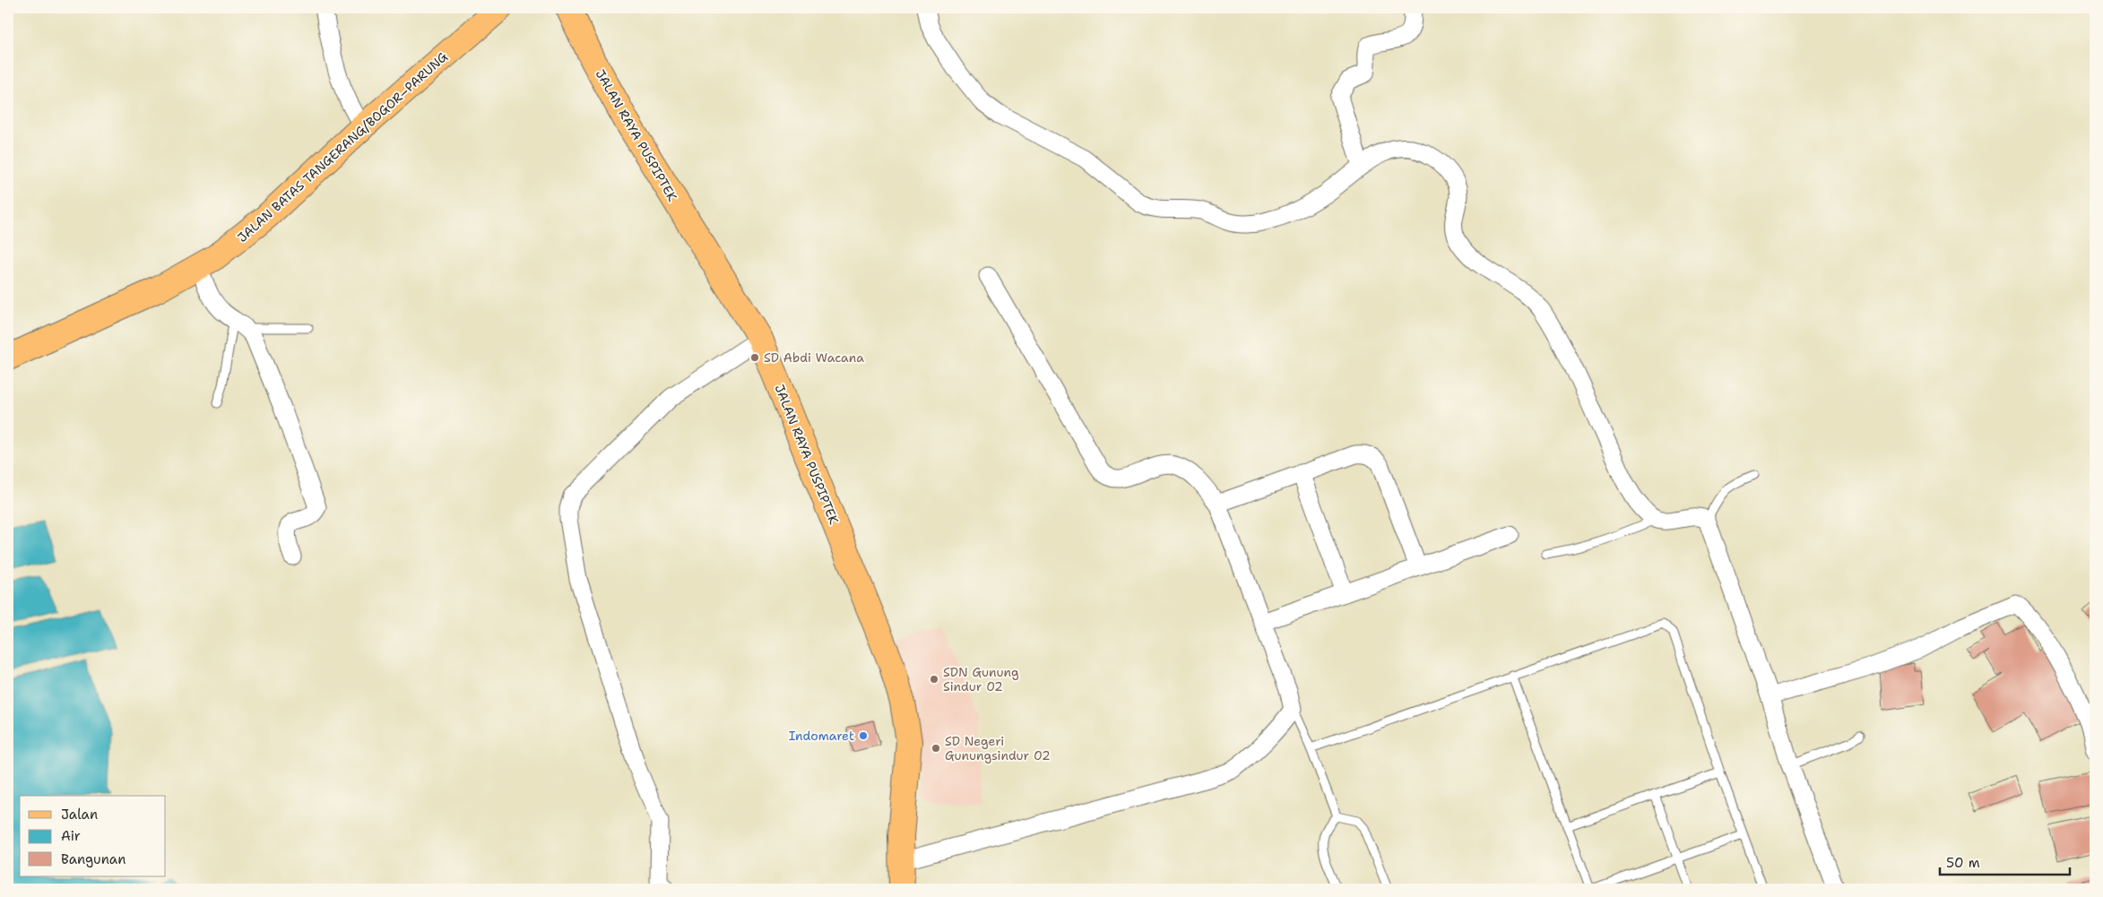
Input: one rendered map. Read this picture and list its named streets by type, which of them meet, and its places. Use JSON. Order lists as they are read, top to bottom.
{
  "streets": {
    "main road": ["JALAN RAYA PUSPIPTEK", "JALAN BATAS TANGERANG/BOGOR–PARUNG"]
  },
  "places": [
    "SD Abdi Wacana",
    "SDN Gunung Sindur 02",
    "Indomaret",
    "SD Negeri Gunungsindur 02"
  ],
  "legend": ["Jalan", "Air", "Bangunan"],
  "scale_bar": "50 m"
}
